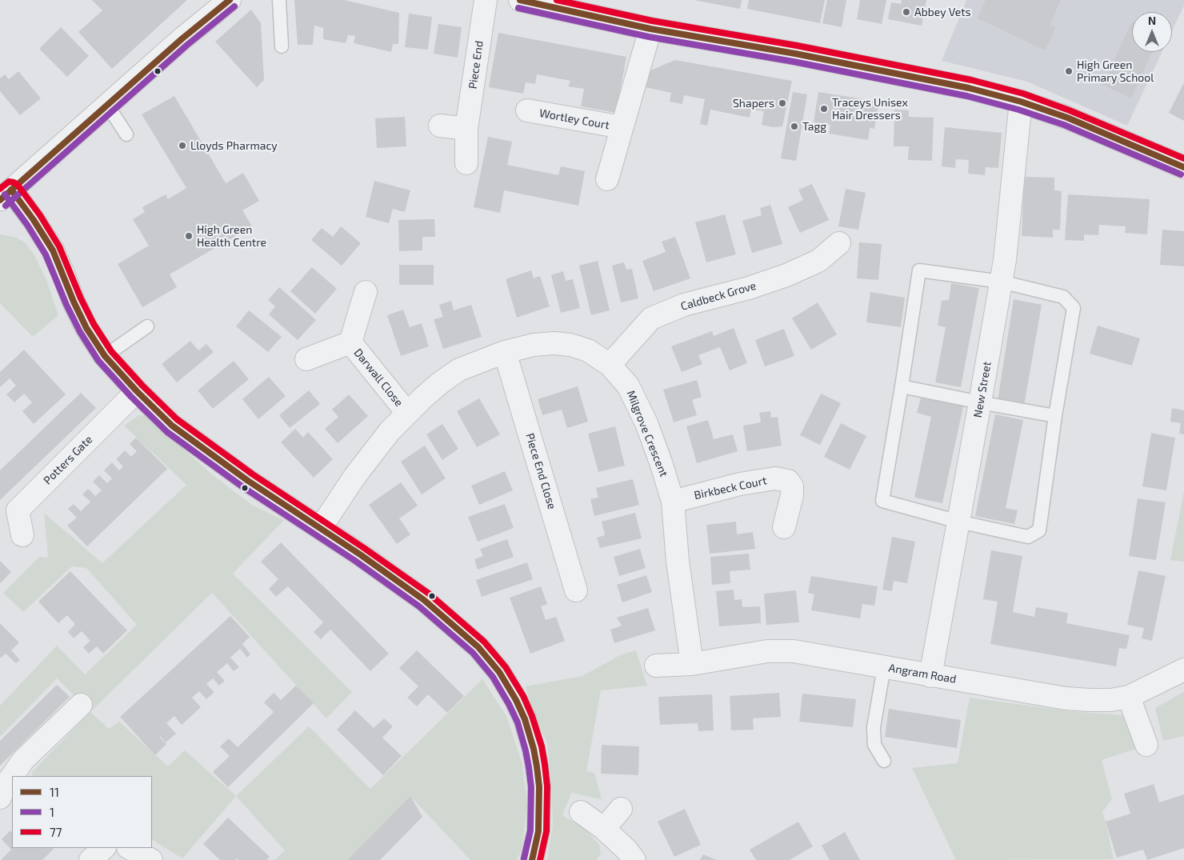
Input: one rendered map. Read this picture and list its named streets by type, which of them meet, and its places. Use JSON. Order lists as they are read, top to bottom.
{
  "streets": {
    "street": [
      "Piece End",
      "Wortley Court",
      "Caldbeck Grove",
      "Darwall Close",
      "New Street",
      "Milgrove Crescent",
      "Potters Gate",
      "Piece End Close",
      "Birkbeck Court",
      "Angram Road"
    ]
  },
  "crossings": [
    ["Caldbeck Grove", "Milgrove Crescent"],
    ["Darwall Close", "Milgrove Crescent"],
    ["New Street", "Angram Road"],
    ["Milgrove Crescent", "Piece End Close"],
    ["Milgrove Crescent", "Birkbeck Court"],
    ["Milgrove Crescent", "Angram Road"]
  ],
  "places": [
    "Abbey Vets",
    "High Green Primary School",
    "Shapers",
    "Traceys Unisex Hair Dressers",
    "Tagg",
    "Lloyds Pharmacy",
    "High Green Health Centre"
  ],
  "lines": ["transit line 11", "transit line 77", "transit line 1"],
  "legend": ["11", "1", "77"],
  "north": "top"
}
